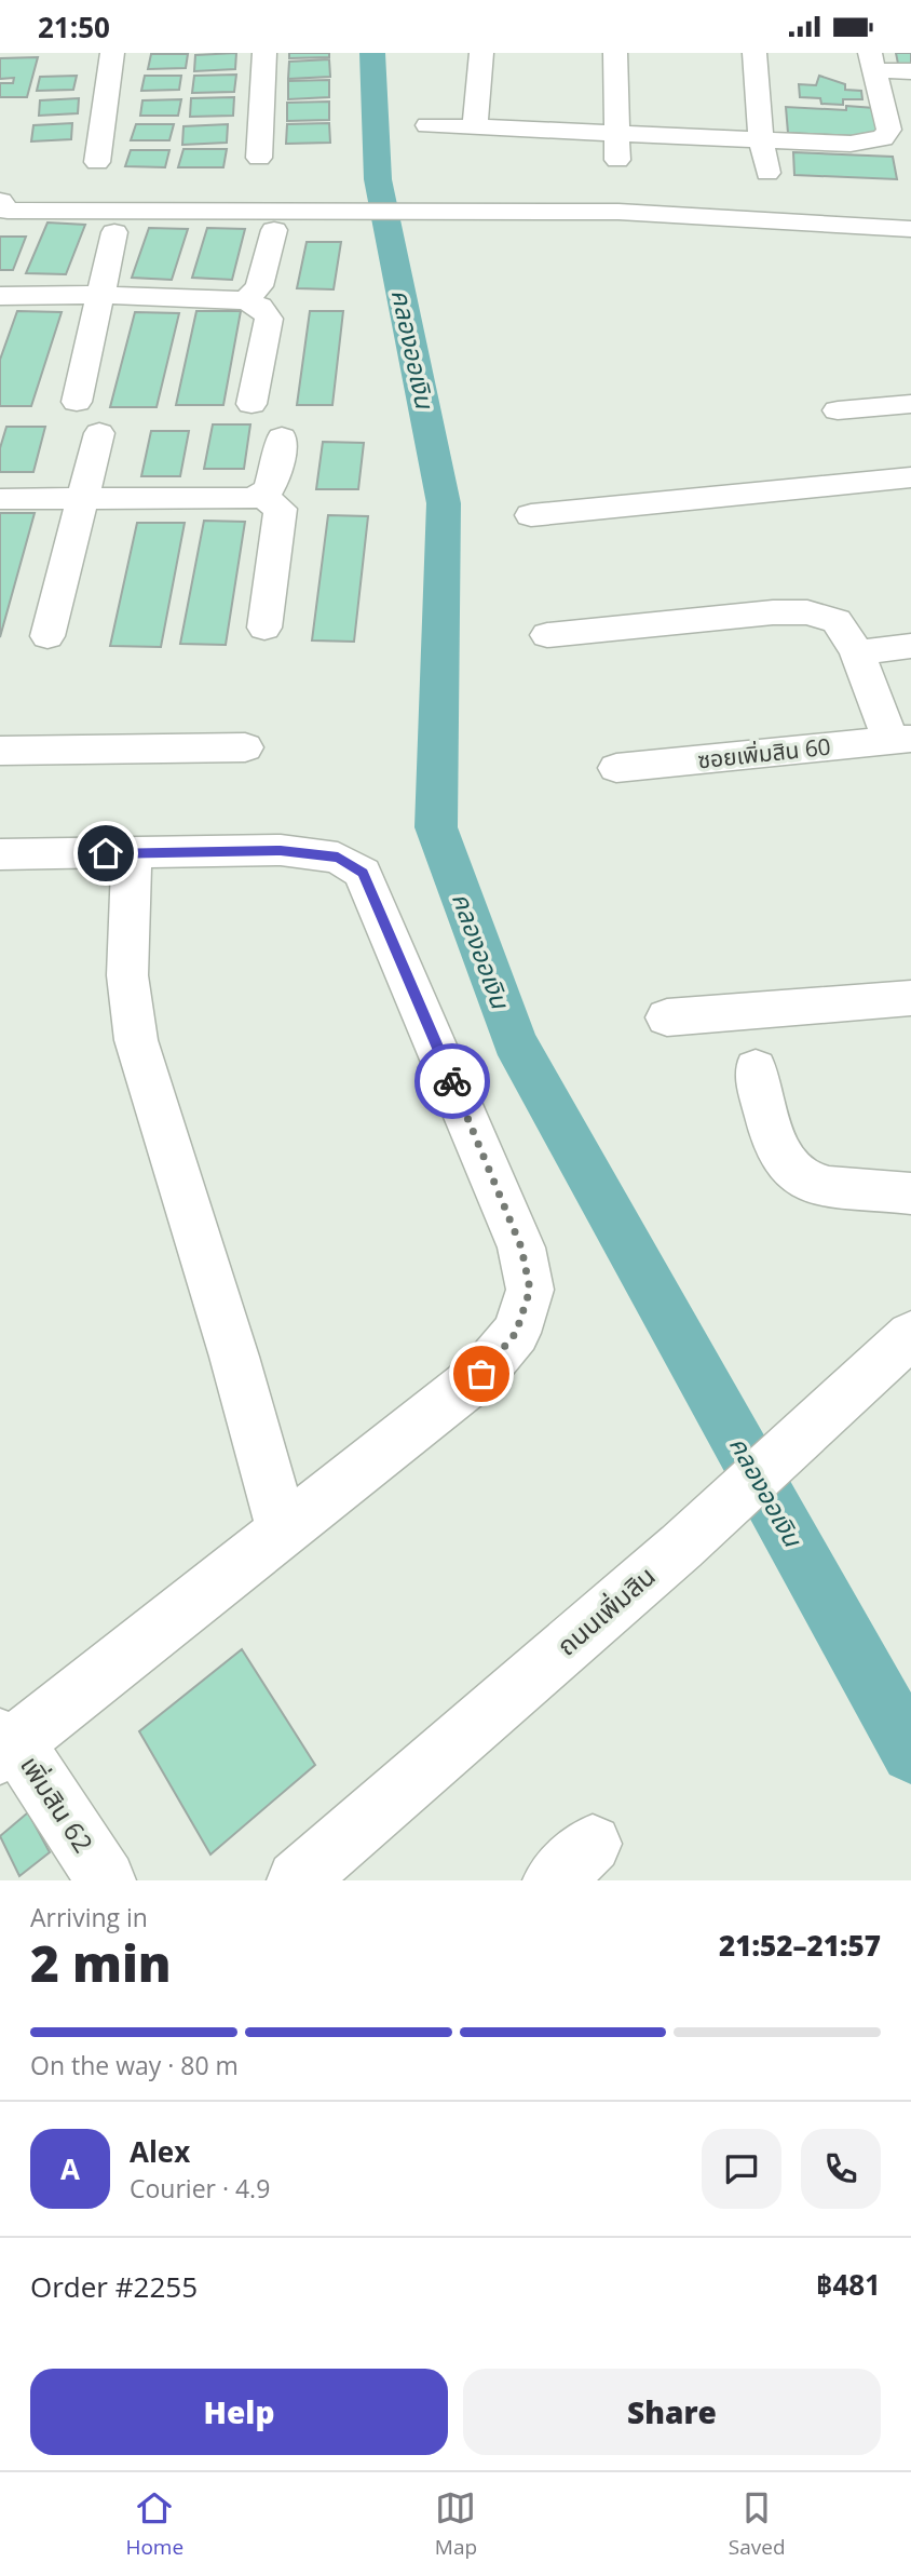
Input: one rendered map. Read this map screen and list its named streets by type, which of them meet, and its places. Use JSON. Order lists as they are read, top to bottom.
{
  "streets": {
    "street": ["ซอยเพิ่มสิน 60", "ถนนเพิ่มสิน", "เพิ่มสิน 62"]
  },
  "water": ["คลองออเงิน"],
  "page": {
    "status": "21:50",
    "heading": ["2 min", "Arriving in", "21:52–21:57"],
    "panel": [
      "Alex",
      "Courier · 4.9",
      "Order #2255",
      "฿481"
    ],
    "bar": "On the way · 80 m",
    "round": "A",
    "buttons": ["Help", "Share"],
    "tabs": ["Home", "Map", "Saved"]
  }
}
